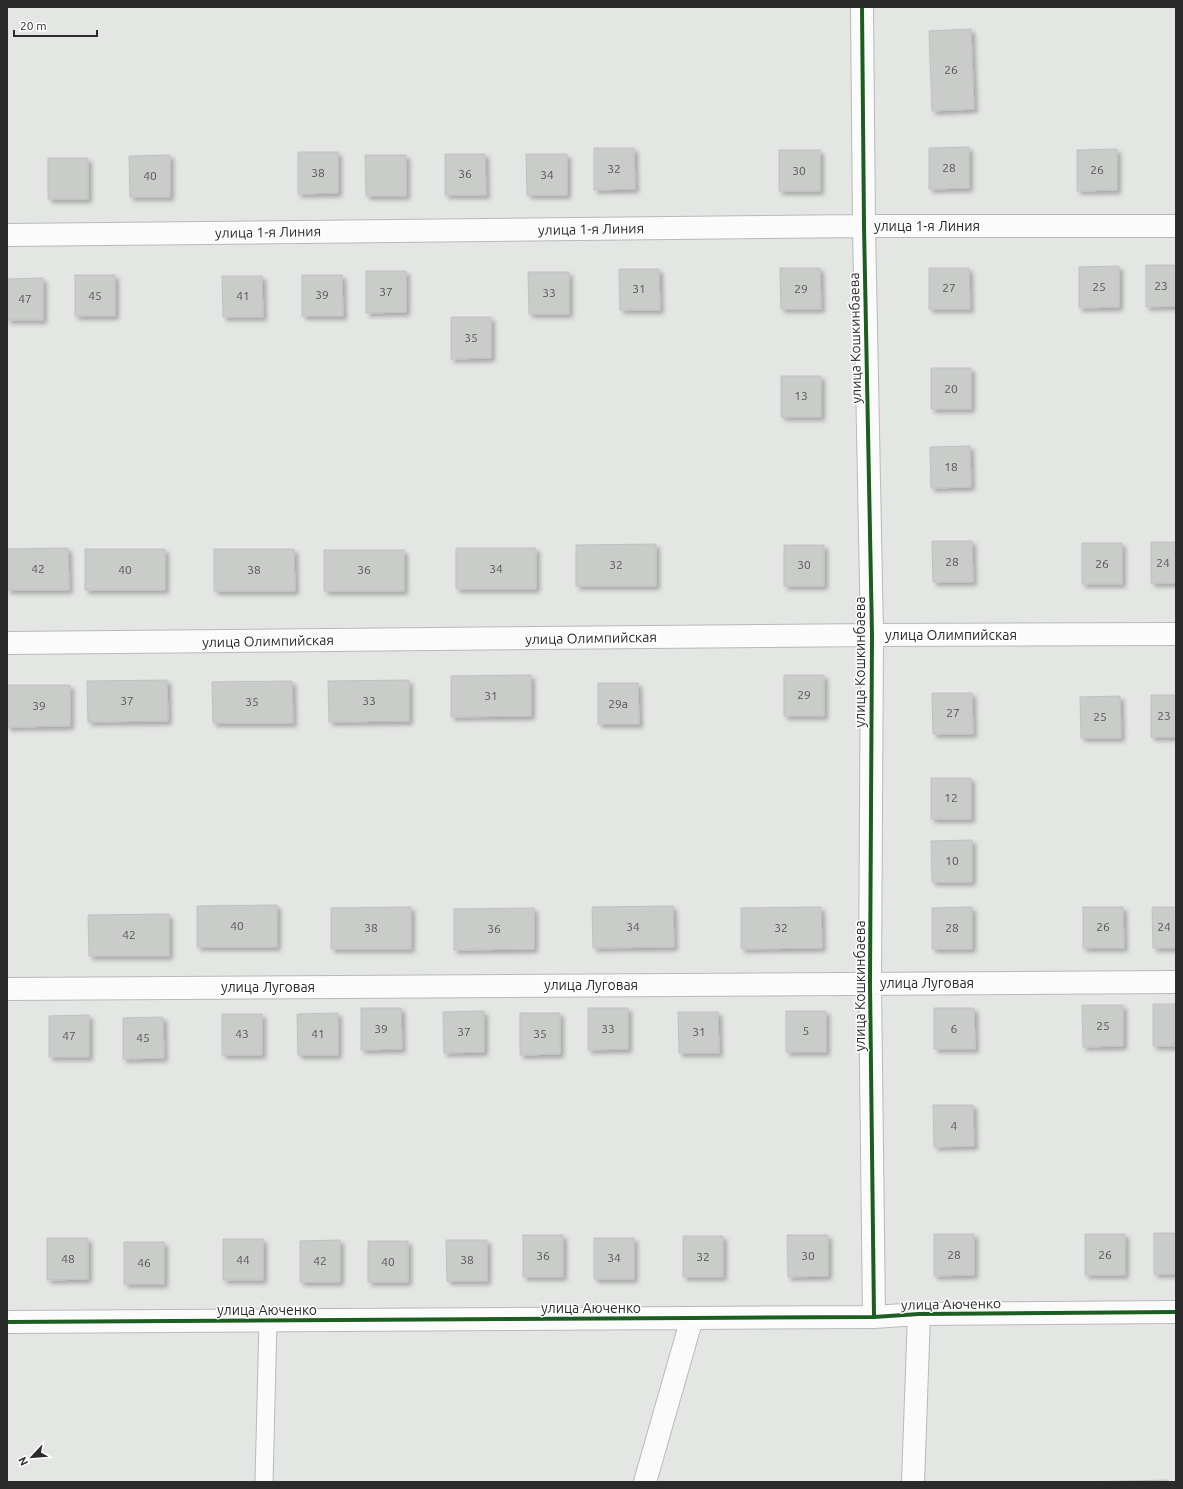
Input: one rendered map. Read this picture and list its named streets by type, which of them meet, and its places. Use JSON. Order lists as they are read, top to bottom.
{
  "streets": {
    "street": [
      "улица 1-я Линия",
      "улица Кошкинбаева",
      "улица Олимпийская",
      "улица Луговая",
      "улица Аюченко"
    ]
  },
  "crossings": [
    ["улица 1-я Линия", "улица Кошкинбаева"],
    ["улица Кошкинбаева", "улица Олимпийская"],
    ["улица Кошкинбаева", "улица Луговая"],
    ["улица Кошкинбаева", "улица Аюченко"]
  ],
  "house_numbers": [
    "26",
    "28",
    "32",
    "26",
    "30",
    "38",
    "36",
    "34",
    "40",
    "23",
    "25",
    "27",
    "31",
    "29",
    "37",
    "33",
    "39",
    "45",
    "41",
    "47",
    "35",
    "20",
    "13",
    "18",
    "28",
    "24",
    "26",
    "32",
    "30",
    "42",
    "34",
    "40",
    "38",
    "36",
    "29",
    "31",
    "37",
    "33",
    "35",
    "29а",
    "39",
    "27",
    "23",
    "25",
    "12",
    "10",
    "40",
    "34",
    "26",
    "24",
    "38",
    "32",
    "28",
    "36",
    "42",
    "25",
    "39",
    "33",
    "6",
    "5",
    "37",
    "31",
    "43",
    "41",
    "35",
    "47",
    "45",
    "4",
    "28",
    "26",
    "36",
    "30",
    "32",
    "34",
    "48",
    "44",
    "38",
    "42",
    "40",
    "46"
  ],
  "scale_bar": "20 m",
  "north": "bottom left"
}
